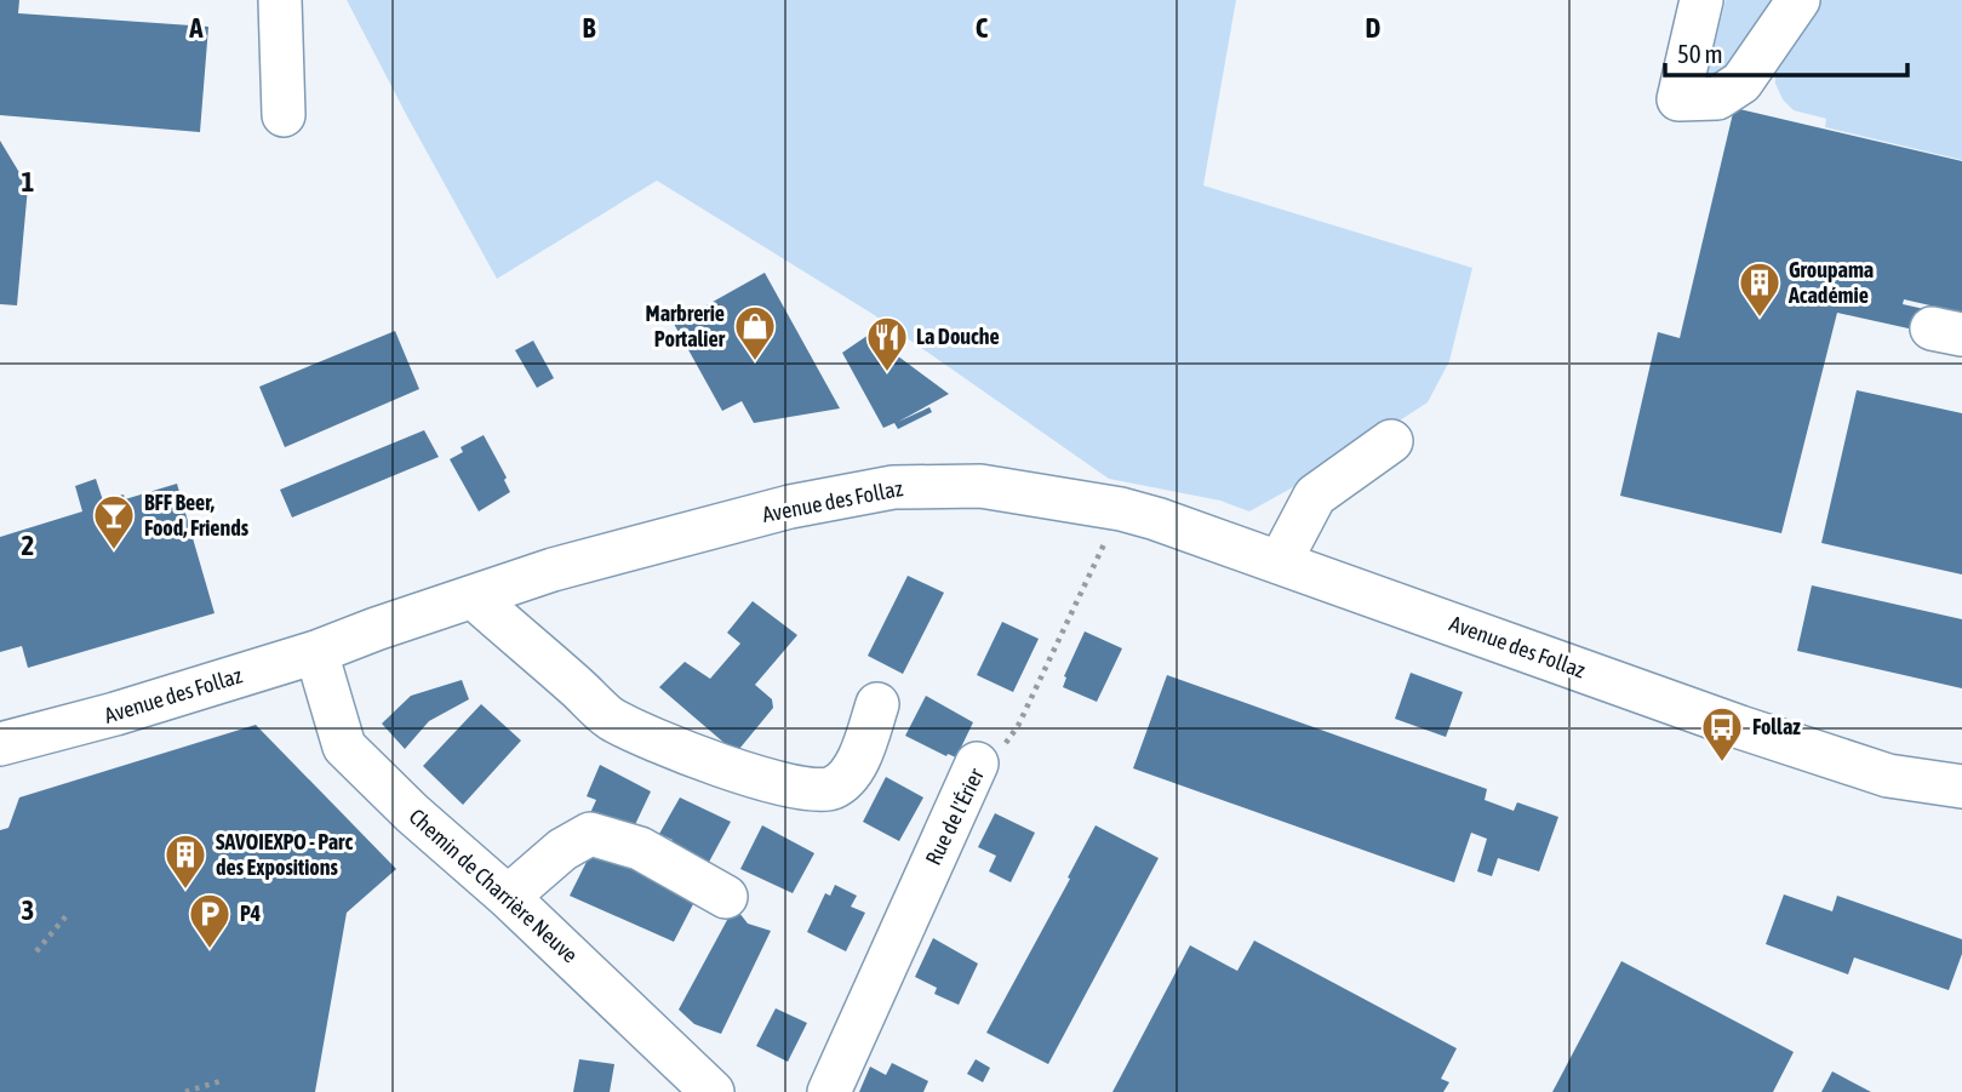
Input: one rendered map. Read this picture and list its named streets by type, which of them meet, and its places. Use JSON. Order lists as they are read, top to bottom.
{
  "streets": {
    "street": ["Avenue des Follaz", "Rue de l'Érier", "Chemin de Charrière Neuve"]
  },
  "crossings": [
    ["Avenue des Follaz", "Rue de l'Érier"],
    ["Avenue des Follaz", "Chemin de Charrière Neuve"]
  ],
  "places": {
    "building": ["Groupama Académie", "SAVOIEXPO - Parc des Expositions"],
    "shop": ["Marbrerie Portalier"],
    "restaurant": ["La Douche"],
    "bar": ["BFF Beer, Food, Friends"],
    "bus stop": ["Follaz"],
    "parking": ["P4"]
  },
  "scale_bar": "50 m",
  "grid": {
    "columns": [
      "A",
      "B",
      "C",
      "D"
    ],
    "rows": ["1", "2", "3"]
  }
}
